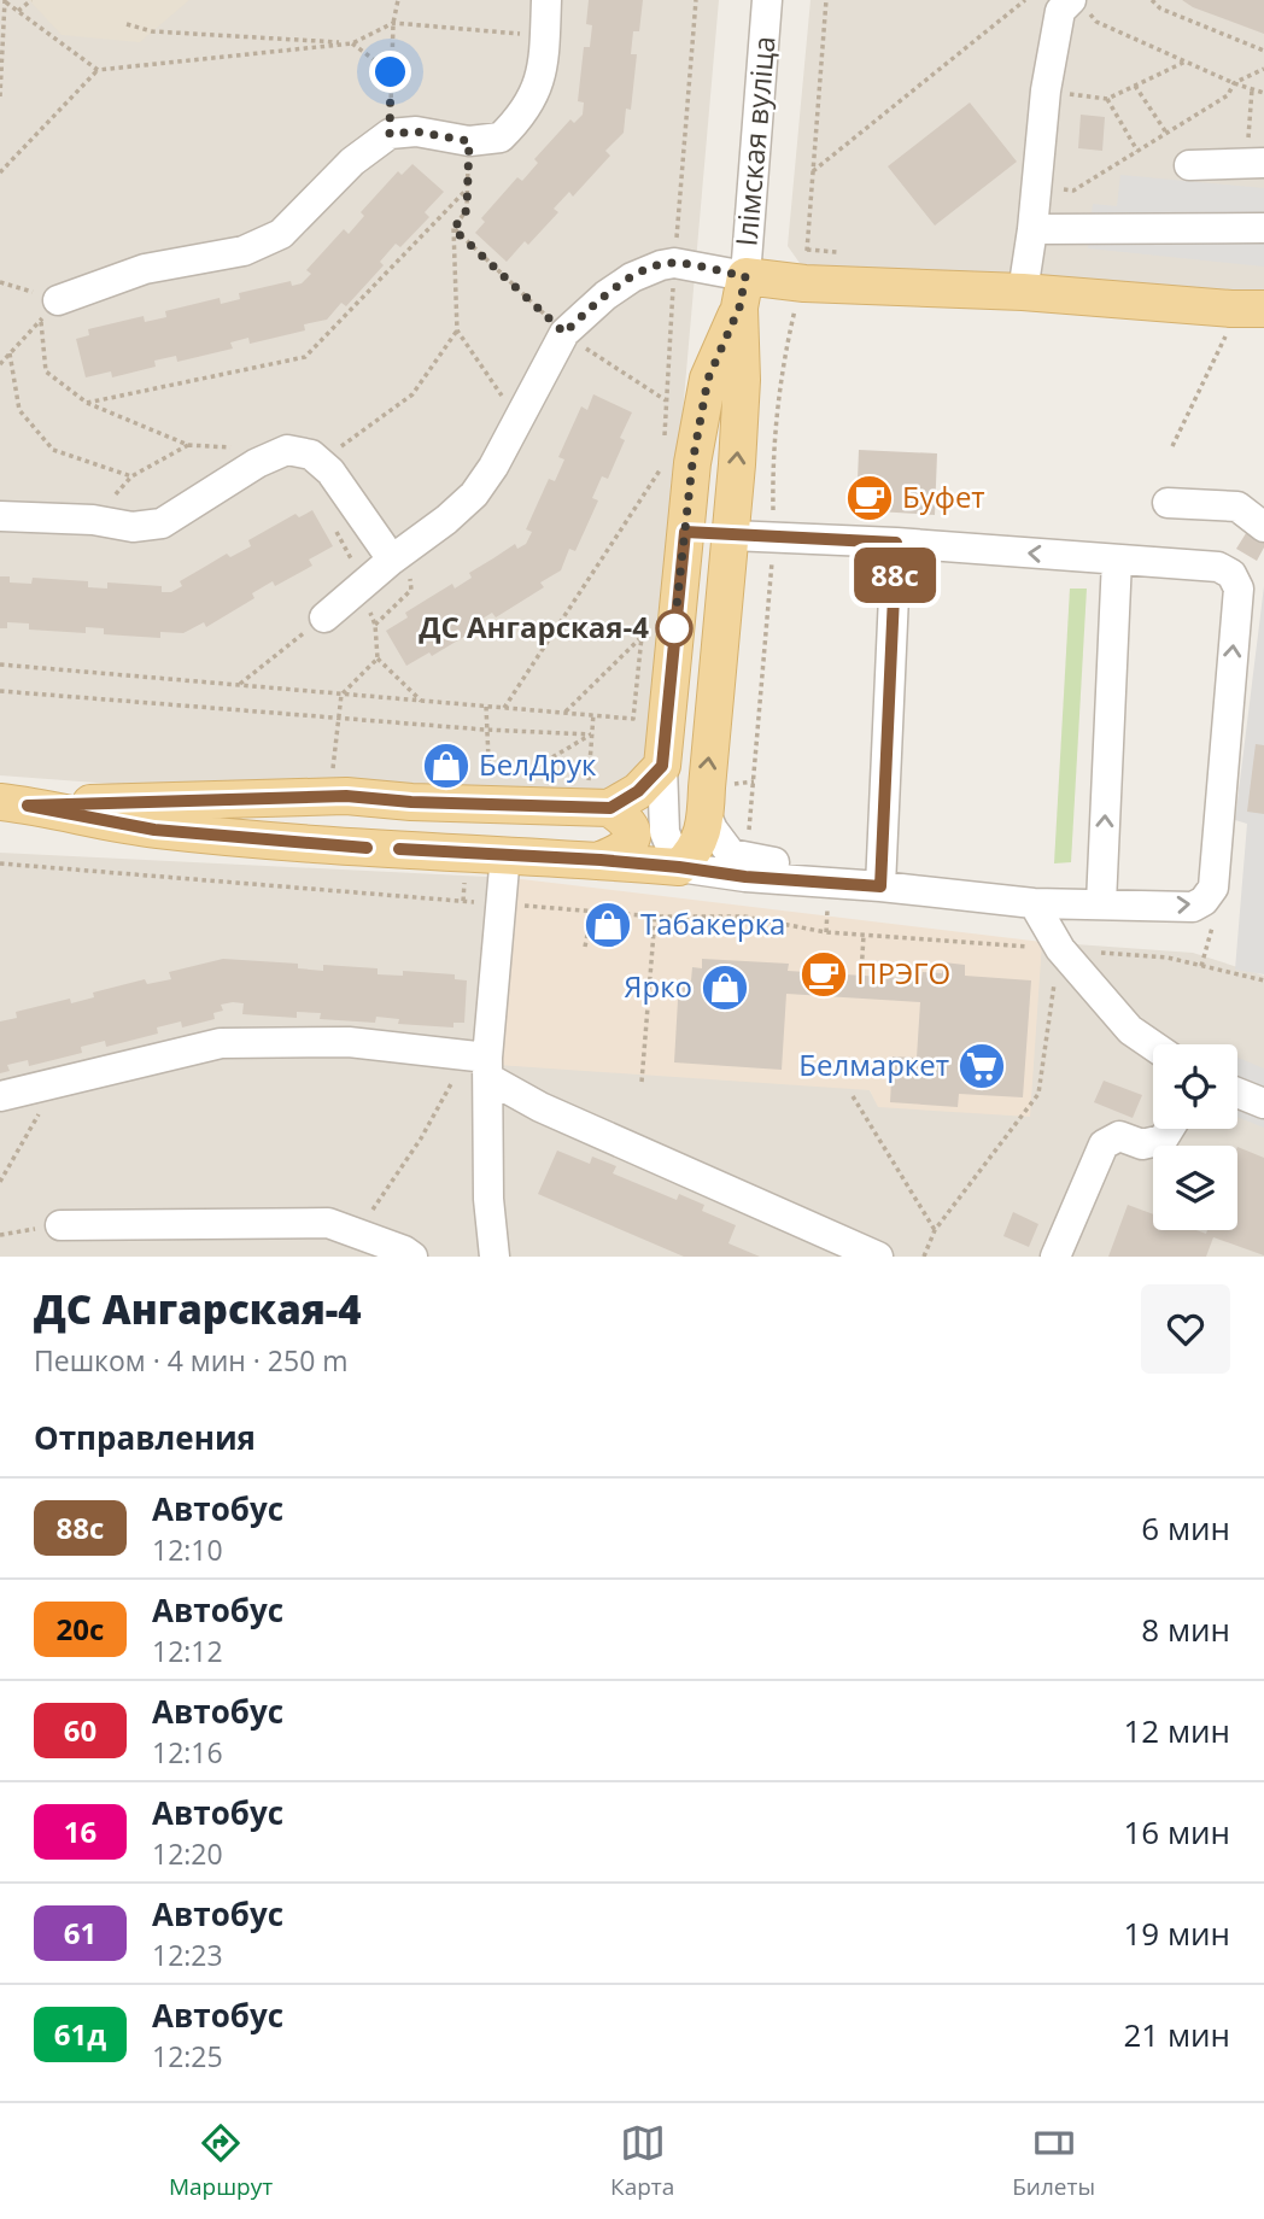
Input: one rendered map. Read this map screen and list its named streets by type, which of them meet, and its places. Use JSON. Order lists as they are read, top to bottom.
{
  "streets": {
    "main road": ["Ілімская вуліца"]
  },
  "places": {
    "cafe": ["Буфет", "ПРЭГО"],
    "other": ["ДС Ангарская-4"],
    "shop": ["БелДрук", "Табакерка", "Ярко"],
    "supermarket": ["Белмаркет"]
  },
  "lines": ["bus line 88с"],
  "page": {
    "on_map": "88с",
    "heading": [
      ["ДС Ангарская-4", "Пешком · 4 мин · 250 m"],
      "Отправления"
    ],
    "list": [
      {
        "mark": "88с",
        "name": "Автобус",
        "note": "12:10",
        "value": "6 мин"
      },
      {
        "mark": "20с",
        "name": "Автобус",
        "note": "12:12",
        "value": "8 мин"
      },
      {
        "mark": "60",
        "name": "Автобус",
        "note": "12:16",
        "value": "12 мин"
      },
      {
        "mark": "16",
        "name": "Автобус",
        "note": "12:20",
        "value": "16 мин"
      },
      {
        "mark": "61",
        "name": "Автобус",
        "note": "12:23",
        "value": "19 мин"
      },
      {
        "mark": "61д",
        "name": "Автобус",
        "note": "12:25",
        "value": "21 мин"
      }
    ],
    "tabs": ["Маршрут", "Карта", "Билеты"]
  }
}
